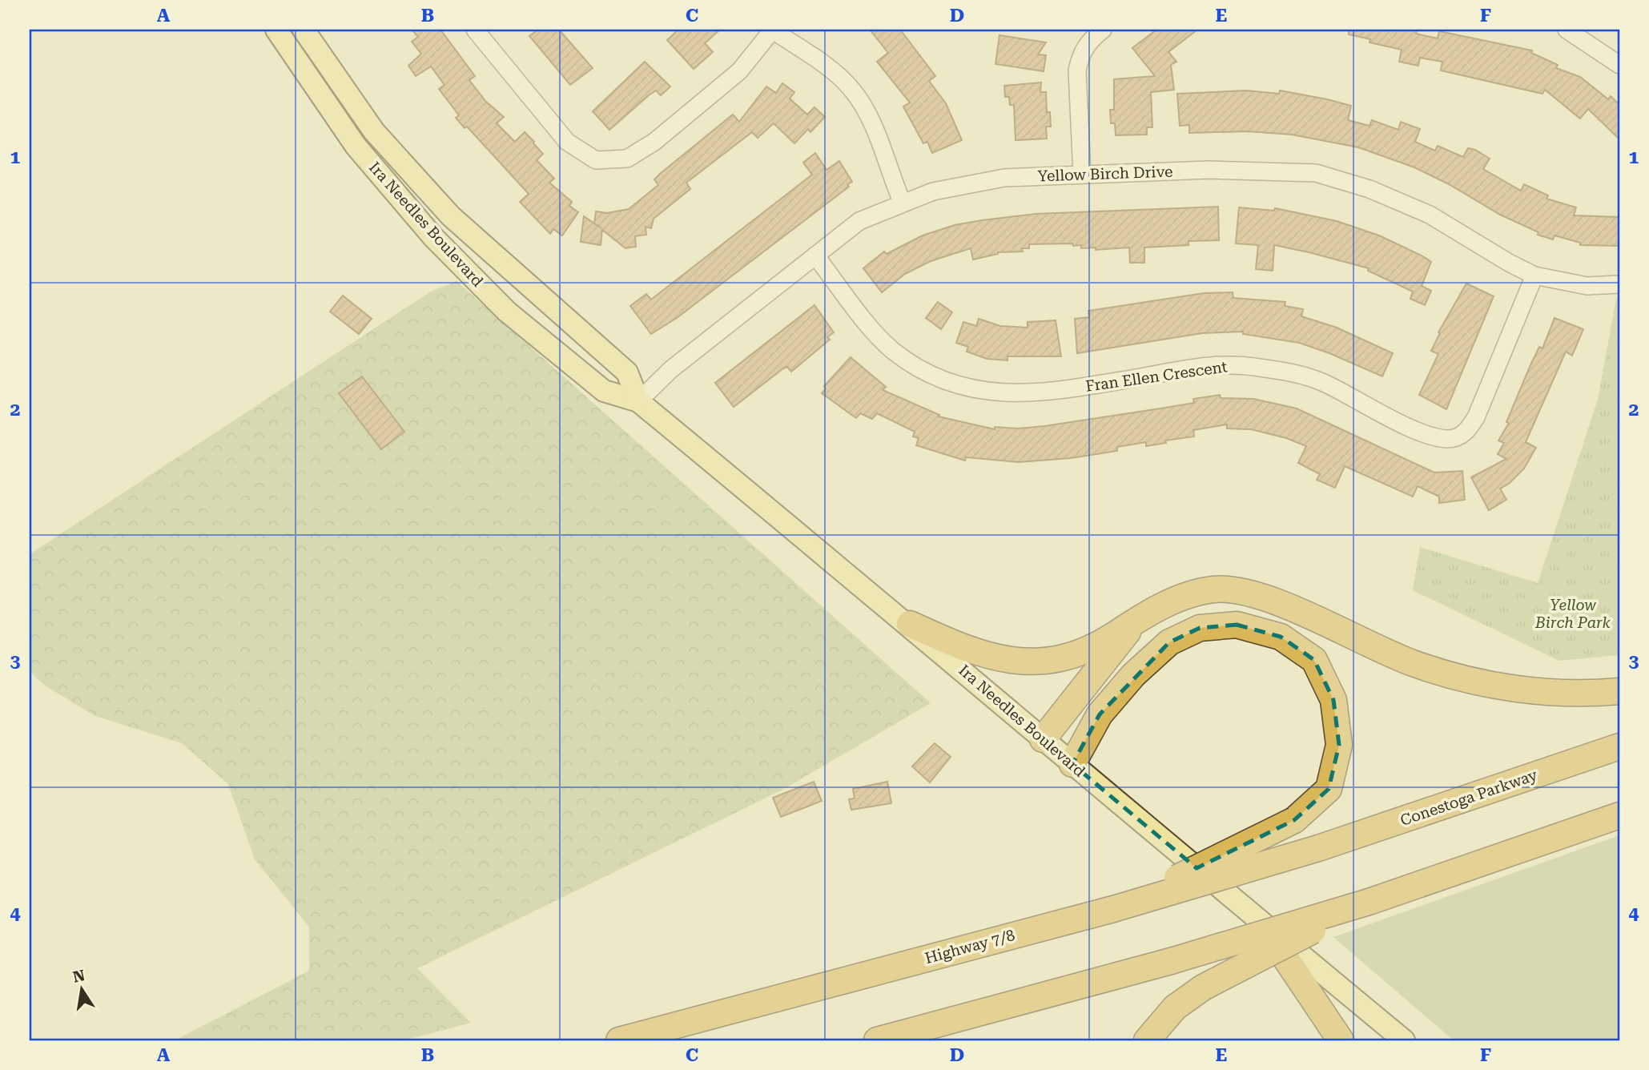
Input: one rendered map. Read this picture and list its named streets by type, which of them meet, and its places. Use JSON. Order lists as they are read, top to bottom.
{
  "streets": {
    "highway": ["Conestoga Parkway", "Highway 7/8"],
    "main road": ["Ira Needles Boulevard"],
    "street": ["Yellow Birch Drive", "Fran Ellen Crescent"]
  },
  "crossings": [
    ["Yellow Birch Drive", "Ira Needles Boulevard"],
    ["Yellow Birch Drive", "Fran Ellen Crescent"],
    ["Conestoga Parkway", "Highway 7/8"]
  ],
  "parks": ["Yellow Birch Park"],
  "north": "top",
  "grid": {
    "columns": [
      "A",
      "B",
      "C",
      "D",
      "E",
      "F"
    ],
    "rows": [
      "1",
      "2",
      "3",
      "4"
    ]
  }
}
